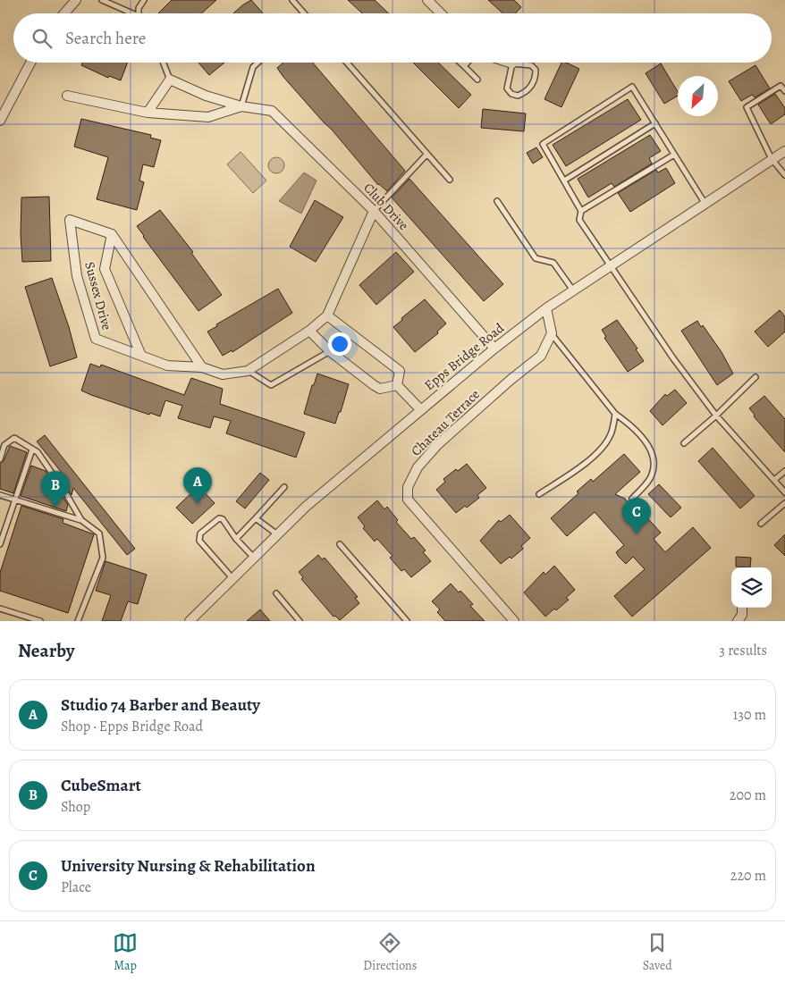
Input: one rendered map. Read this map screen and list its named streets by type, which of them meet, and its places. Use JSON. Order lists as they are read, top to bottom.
{
  "streets": {
    "street": [
      "Club Drive",
      "Sussex Drive",
      "Epps Bridge Road",
      "Chateau Terrace"
    ]
  },
  "crossings": [
    ["Club Drive", "Epps Bridge Road"]
  ],
  "north": "bottom left",
  "page": {
    "search": "Search here",
    "pins": ["A", "B", "C"],
    "heading": ["Nearby", "3 results"],
    "list": [
      {
        "mark": "A",
        "name": "Studio 74 Barber and Beauty",
        "note": "Shop · Epps Bridge Road",
        "value": "130 m"
      },
      {
        "mark": "B",
        "name": "CubeSmart",
        "note": "Shop",
        "value": "200 m"
      },
      {
        "mark": "C",
        "name": "University Nursing & Rehabilitation",
        "note": "Place",
        "value": "220 m"
      }
    ],
    "nav": ["Map", "Directions", "Saved"]
  }
}
